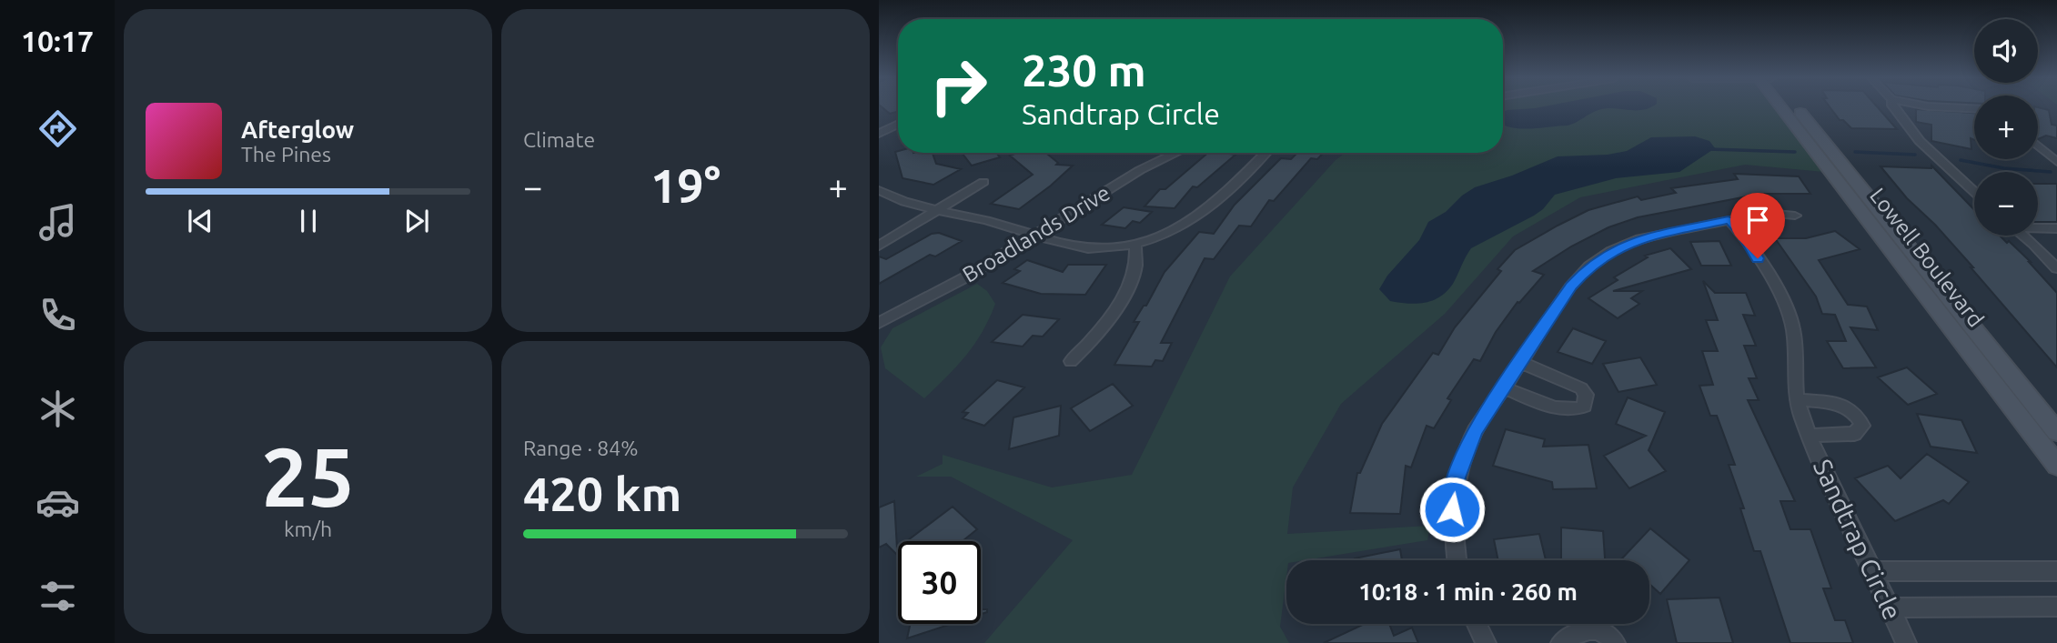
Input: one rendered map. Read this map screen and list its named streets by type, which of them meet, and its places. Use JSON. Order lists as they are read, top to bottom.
{
  "streets": {
    "main road": ["Lowell Boulevard"],
    "street": ["Broadlands Drive", "Sandtrap Circle"]
  },
  "page": {
    "tabs": "10:17",
    "tile": [
      "Climate",
      ["25", "km/h"],
      ["Range · 84%", "420 km"]
    ],
    "map_buttons": ["+", "−"],
    "turn": ["230 m", "Sandtrap Circle"],
    "song": ["Afterglow", "The Pines"],
    "heat": ["−", "19°", "+"],
    "limit": "30",
    "trip": "10:18 · 1 min · 260 m"
  }
}
